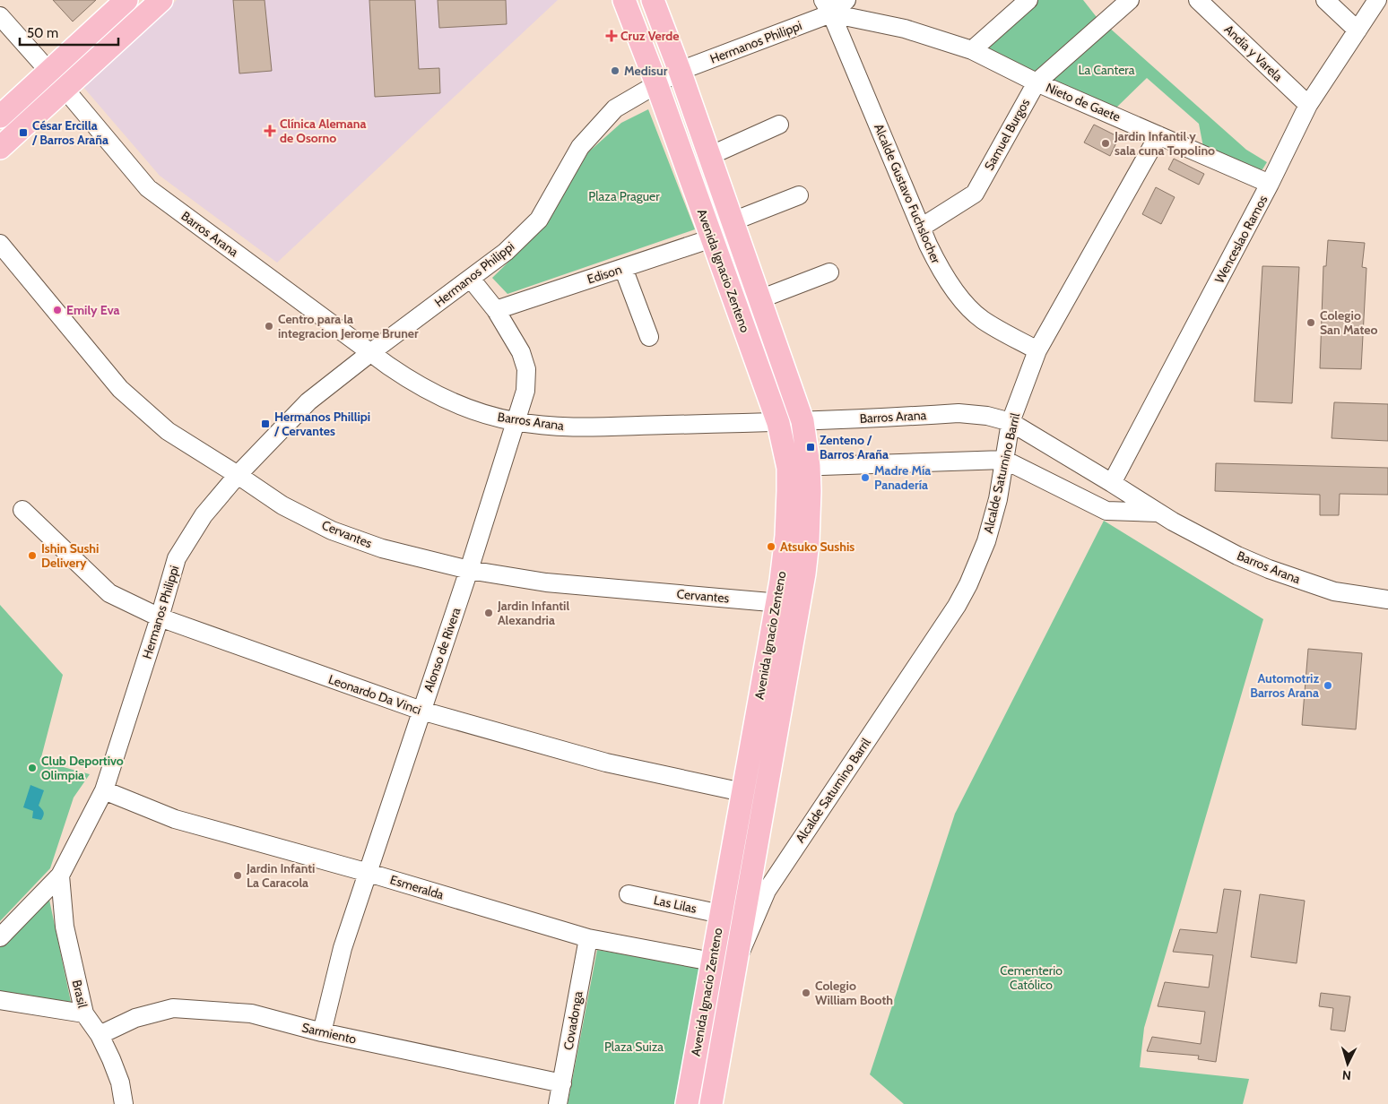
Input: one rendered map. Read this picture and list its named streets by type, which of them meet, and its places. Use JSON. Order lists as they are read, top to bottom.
{
  "streets": {
    "main road": ["Avenida Ignacio Zenteno"],
    "street": [
      "Hermanos Philippi",
      "Andía y Varela",
      "Nieto de Gaete",
      "Samuel Burgos",
      "Alcalde Gustavo Fuchslocher",
      "Barros Arana",
      "Wenceslao Ramos",
      "Edison",
      "Alcalde Saturnino Barril",
      "Cervantes",
      "Alonso de Rivera",
      "Leonardo Da Vinci",
      "Esmeralda",
      "Las Lilas",
      "Brasil",
      "Covadonga",
      "Sarmiento"
    ]
  },
  "crossings": [
    ["Hermanos Philippi", "Alcalde Gustavo Fuchslocher"],
    ["Hermanos Philippi", "Barros Arana"],
    ["Hermanos Philippi", "Avenida Ignacio Zenteno"],
    ["Hermanos Philippi", "Cervantes"],
    ["Hermanos Philippi", "Alonso de Rivera"],
    ["Hermanos Philippi", "Leonardo Da Vinci"],
    ["Hermanos Philippi", "Esmeralda"],
    ["Hermanos Philippi", "Brasil"],
    ["Andía y Varela", "Wenceslao Ramos"],
    ["Nieto de Gaete", "Samuel Burgos"],
    ["Nieto de Gaete", "Wenceslao Ramos"],
    ["Nieto de Gaete", "Alcalde Saturnino Barril"],
    ["Samuel Burgos", "Alcalde Gustavo Fuchslocher"],
    ["Alcalde Gustavo Fuchslocher", "Alcalde Saturnino Barril"],
    ["Barros Arana", "Wenceslao Ramos"],
    ["Barros Arana", "Avenida Ignacio Zenteno"],
    ["Barros Arana", "Alcalde Saturnino Barril"],
    ["Barros Arana", "Alonso de Rivera"],
    ["Avenida Ignacio Zenteno", "Edison"],
    ["Avenida Ignacio Zenteno", "Alcalde Saturnino Barril"],
    ["Avenida Ignacio Zenteno", "Cervantes"],
    ["Avenida Ignacio Zenteno", "Leonardo Da Vinci"],
    ["Avenida Ignacio Zenteno", "Esmeralda"],
    ["Avenida Ignacio Zenteno", "Las Lilas"],
    ["Edison", "Alonso de Rivera"],
    ["Cervantes", "Alonso de Rivera"],
    ["Alonso de Rivera", "Leonardo Da Vinci"],
    ["Alonso de Rivera", "Esmeralda"],
    ["Alonso de Rivera", "Sarmiento"],
    ["Esmeralda", "Covadonga"],
    ["Brasil", "Sarmiento"],
    ["Covadonga", "Sarmiento"]
  ],
  "parks": [
    "La Cantera",
    "Plaza Praguer",
    "Cementerio Católico",
    "Plaza Suiza"
  ],
  "places": {
    "health": ["Cruz Verde", "Clínica Alemana de Osorno"],
    "other": [
      "Medisur",
      "Jardin Infantil y sala cuna Topolino",
      "Emily Eva",
      "Colegio San Mateo",
      "Centro para la integracion Jerome Bruner",
      "Madre Mía Panadería",
      "Atsuko Sushis",
      "Ishin Sushi Delivery",
      "Jardin Infantil Alexandria",
      "Automotriz Barros Arana",
      "Club Deportivo Olimpia",
      "Jardin Infanti La Caracola",
      "Colegio William Booth"
    ],
    "transit": ["César Ercilla / Barros Araña", "Hermanos Phillipi / Cervantes", "Zenteno / Barros Araña"]
  },
  "scale_bar": "50 m",
  "north": "bottom"
}
